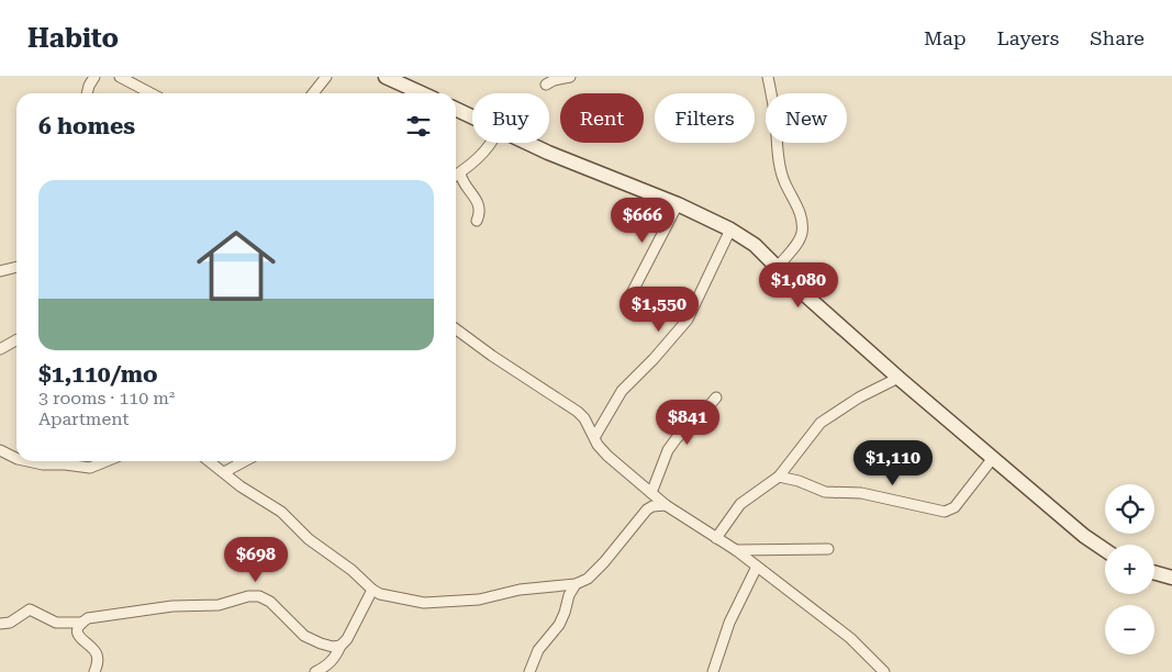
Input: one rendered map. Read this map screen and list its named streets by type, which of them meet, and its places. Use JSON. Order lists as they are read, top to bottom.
{
  "page": {
    "header": "Habito",
    "nav": ["Map", "Layers", "Share"],
    "chip": [
      "Buy",
      "Rent",
      "Filters",
      "New"
    ],
    "heading": "6 homes",
    "list": [
      {
        "name": "$1,110/mo",
        "note": "3 rooms · 110 m² · Apartment"
      }
    ],
    "price": [
      "$666",
      "$1,080",
      "$1,550",
      "$841",
      "$1,110",
      "$698"
    ],
    "map_buttons": ["+", "−"]
  }
}
